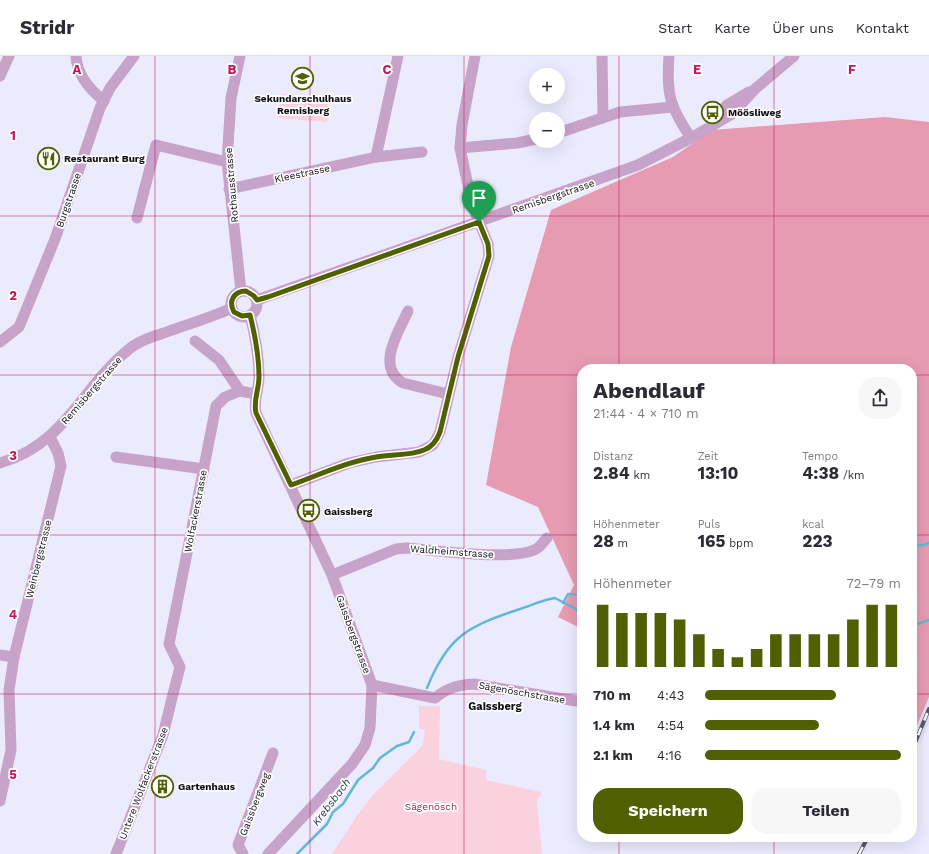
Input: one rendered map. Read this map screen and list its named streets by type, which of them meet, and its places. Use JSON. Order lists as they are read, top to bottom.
{
  "streets": {
    "street": [
      "Kleestrasse",
      "Rothausstrasse",
      "Remisbergstrasse",
      "Burgstrasse",
      "Wolfackerstrasse",
      "Waldheimstrasse",
      "Weinbergstrasse",
      "Gaissbergstrasse",
      "Sägenöschstrasse",
      "Untere Wolfackerstrasse",
      "Gaissbergweg"
    ]
  },
  "crossings": [
    ["Kleestrasse", "Rothausstrasse"],
    ["Rothausstrasse", "Remisbergstrasse"],
    ["Rothausstrasse", "Gaissbergstrasse"],
    ["Remisbergstrasse", "Weinbergstrasse"],
    ["Remisbergstrasse", "Gaissbergstrasse"],
    ["Wolfackerstrasse", "Untere Wolfackerstrasse"],
    ["Waldheimstrasse", "Gaissbergstrasse"],
    ["Gaissbergstrasse", "Sägenöschstrasse"]
  ],
  "districts": ["Gaissberg"],
  "water": ["Krebsbach"],
  "parks": ["Sägenösch"],
  "places": {
    "school or university": ["Sekundarschulhaus Remisberg"],
    "bus stop": ["Möösliweg", "Gaissberg"],
    "restaurant": ["Restaurant Burg"],
    "building": ["Gartenhaus"]
  },
  "page": {
    "header": "Stridr",
    "nav": [
      "Start",
      "Karte",
      "Über uns",
      "Kontakt"
    ],
    "map_buttons": ["+", "−"],
    "heading": ["Abendlauf", "21:44 · 4 × 710 m"],
    "stats": [
      ["Distanz", "2.84 km"],
      ["Zeit", "13:10"],
      ["Tempo", "4:38 /km"],
      ["Höhenmeter", "28 m"],
      ["Puls", "165 bpm"],
      ["kcal", "223"]
    ],
    "chart": ["Höhenmeter", "72–79 m"],
    "list": [
      {
        "name": "710 m",
        "note": "4:43"
      },
      {
        "name": "1.4 km",
        "note": "4:54"
      },
      {
        "name": "2.1 km",
        "note": "4:16"
      }
    ],
    "buttons": ["Speichern", "Teilen"]
  },
  "grid": {
    "columns": [
      "A",
      "B",
      "C",
      "E",
      "F"
    ],
    "rows": [
      "1",
      "2",
      "3",
      "4",
      "5"
    ]
  }
}
